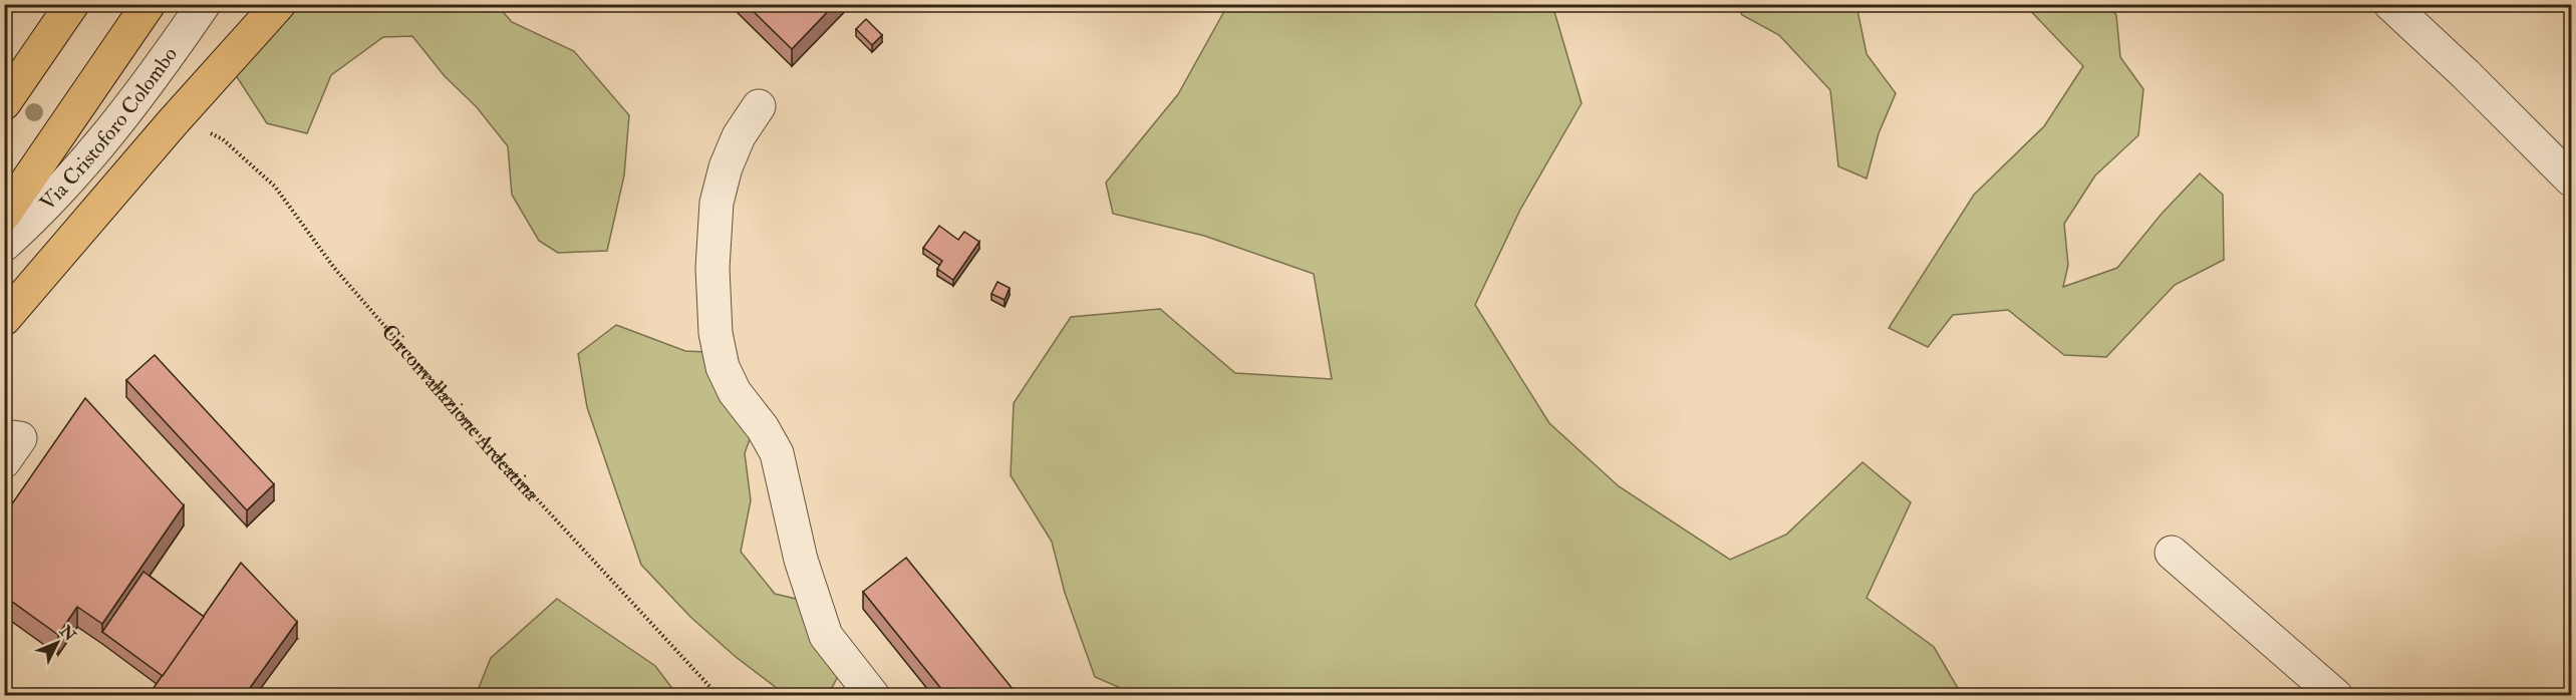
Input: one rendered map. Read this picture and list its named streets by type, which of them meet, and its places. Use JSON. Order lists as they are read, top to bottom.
{
  "streets": {
    "main road": ["Via Cristoforo Colombo"],
    "path": ["Circonvallazione Ardeatina"]
  },
  "north": "top right"
}
